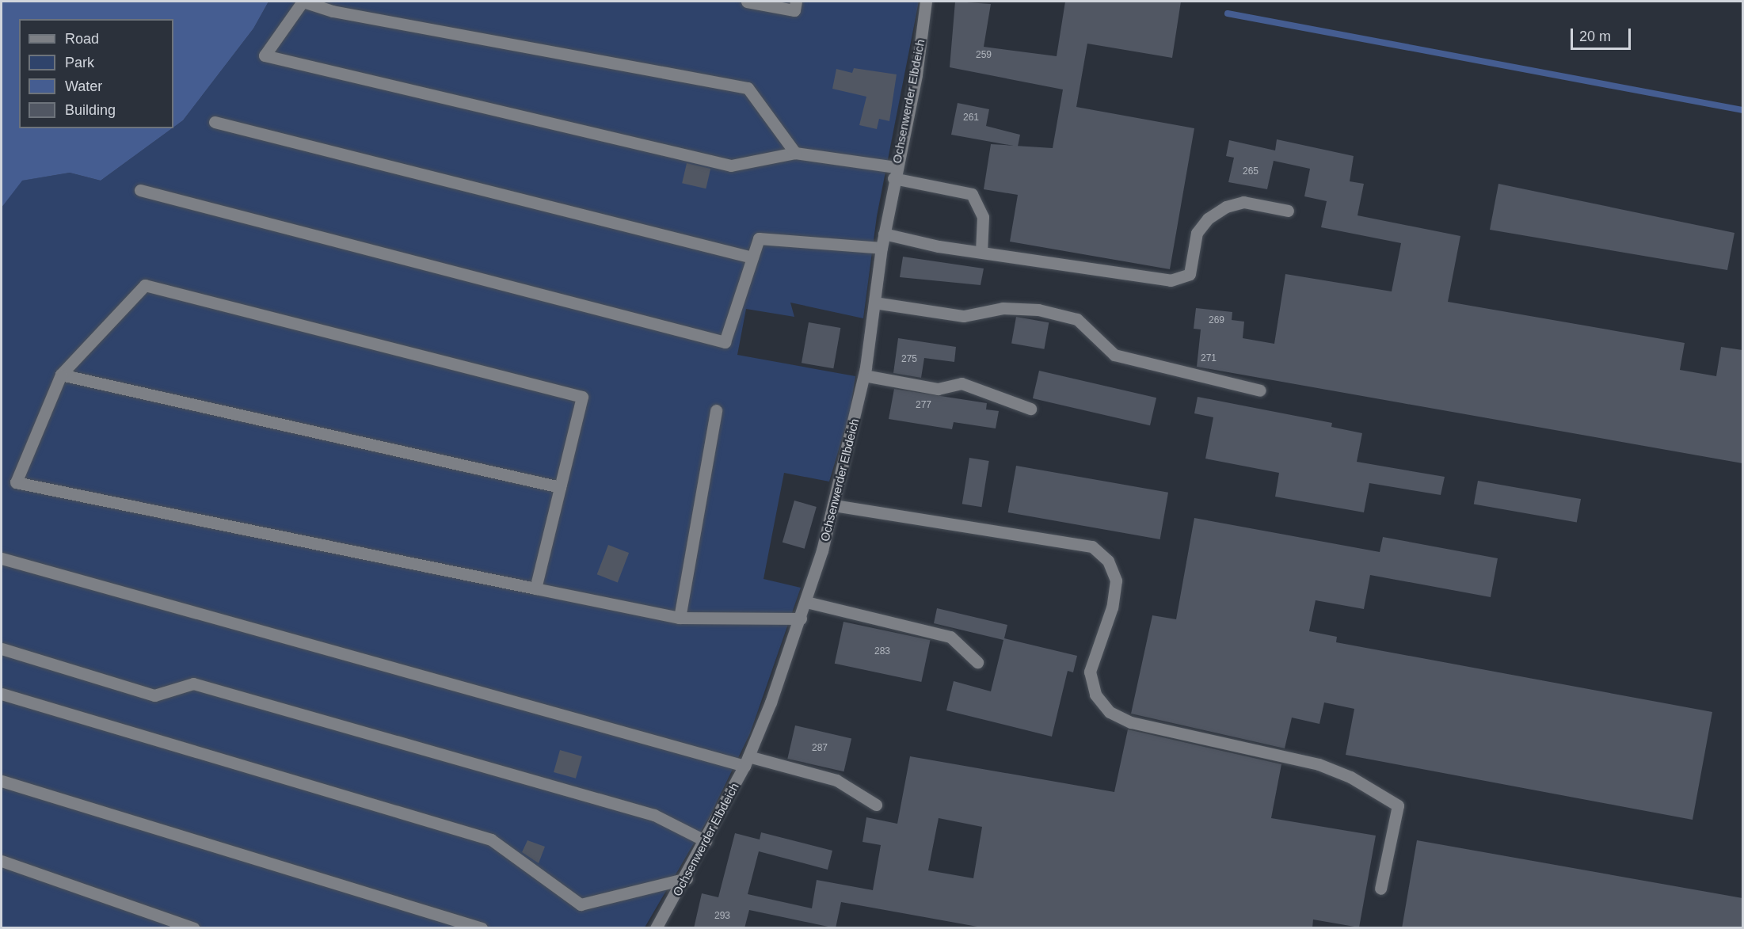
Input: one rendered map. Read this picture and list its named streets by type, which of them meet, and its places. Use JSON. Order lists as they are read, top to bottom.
{
  "streets": {
    "street": ["Ochsenwerder Elbdeich"]
  },
  "house_numbers": [
    "259",
    "261",
    "265",
    "269",
    "271",
    "275",
    "277",
    "283",
    "287",
    "293"
  ],
  "legend": [
    "Road",
    "Park",
    "Water",
    "Building"
  ],
  "scale_bar": "20 m"
}
